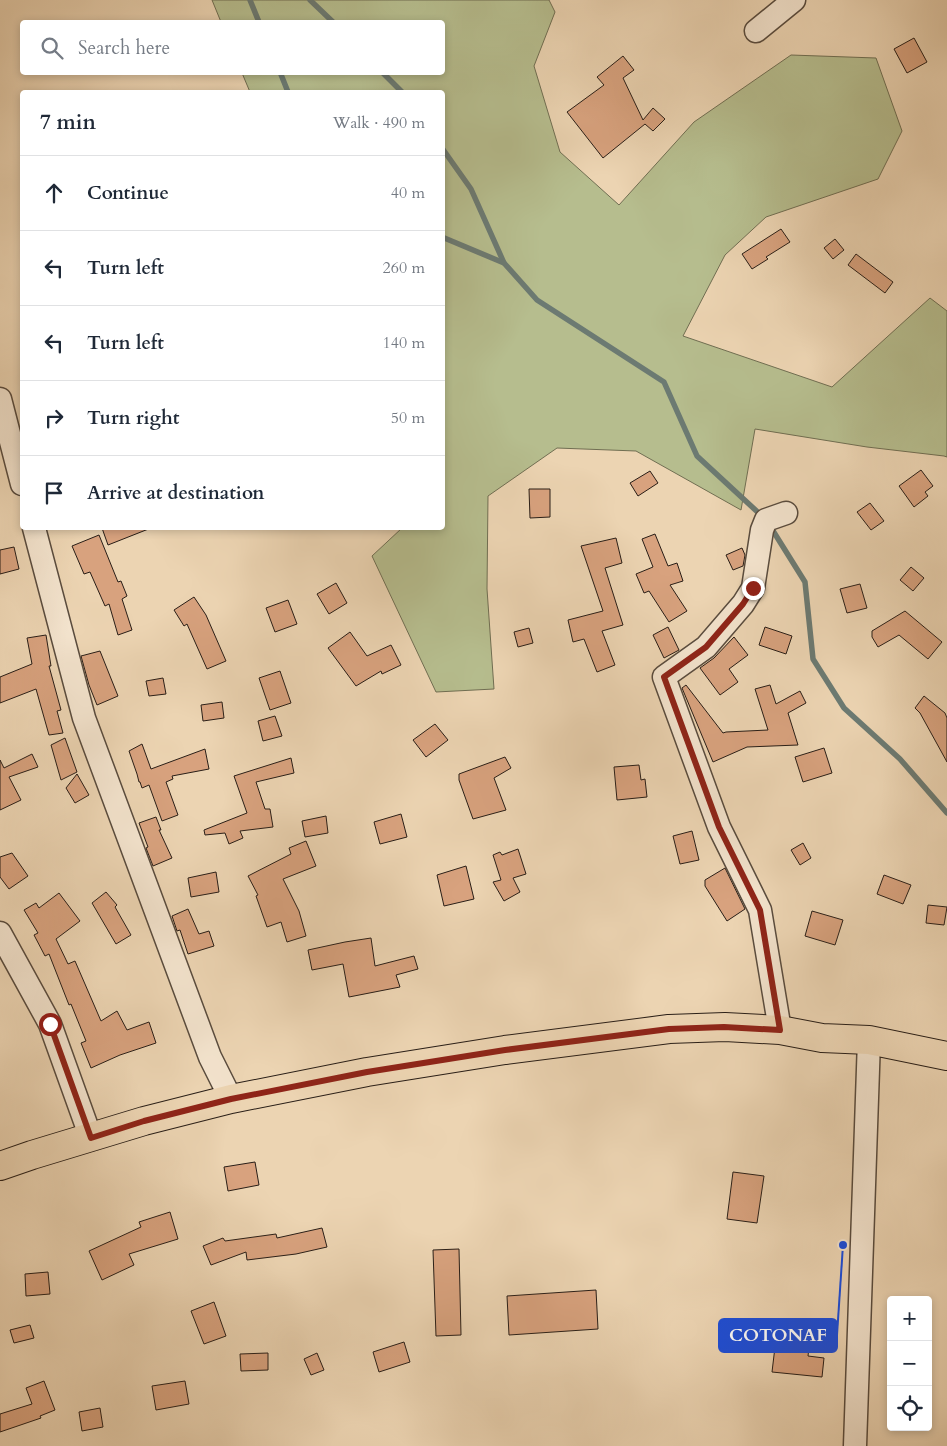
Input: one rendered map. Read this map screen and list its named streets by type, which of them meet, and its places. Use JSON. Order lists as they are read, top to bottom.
{
  "places": ["COTONAF"],
  "page": {
    "search": "Search here",
    "heading": ["7 min", "Walk · 490 m"],
    "list": [
      ["Continue", "40 m"],
      ["Turn left", "260 m"],
      ["Turn left", "140 m"],
      ["Turn right", "50 m"],
      "Arrive at destination"
    ],
    "map_buttons": ["+", "−"]
  }
}
